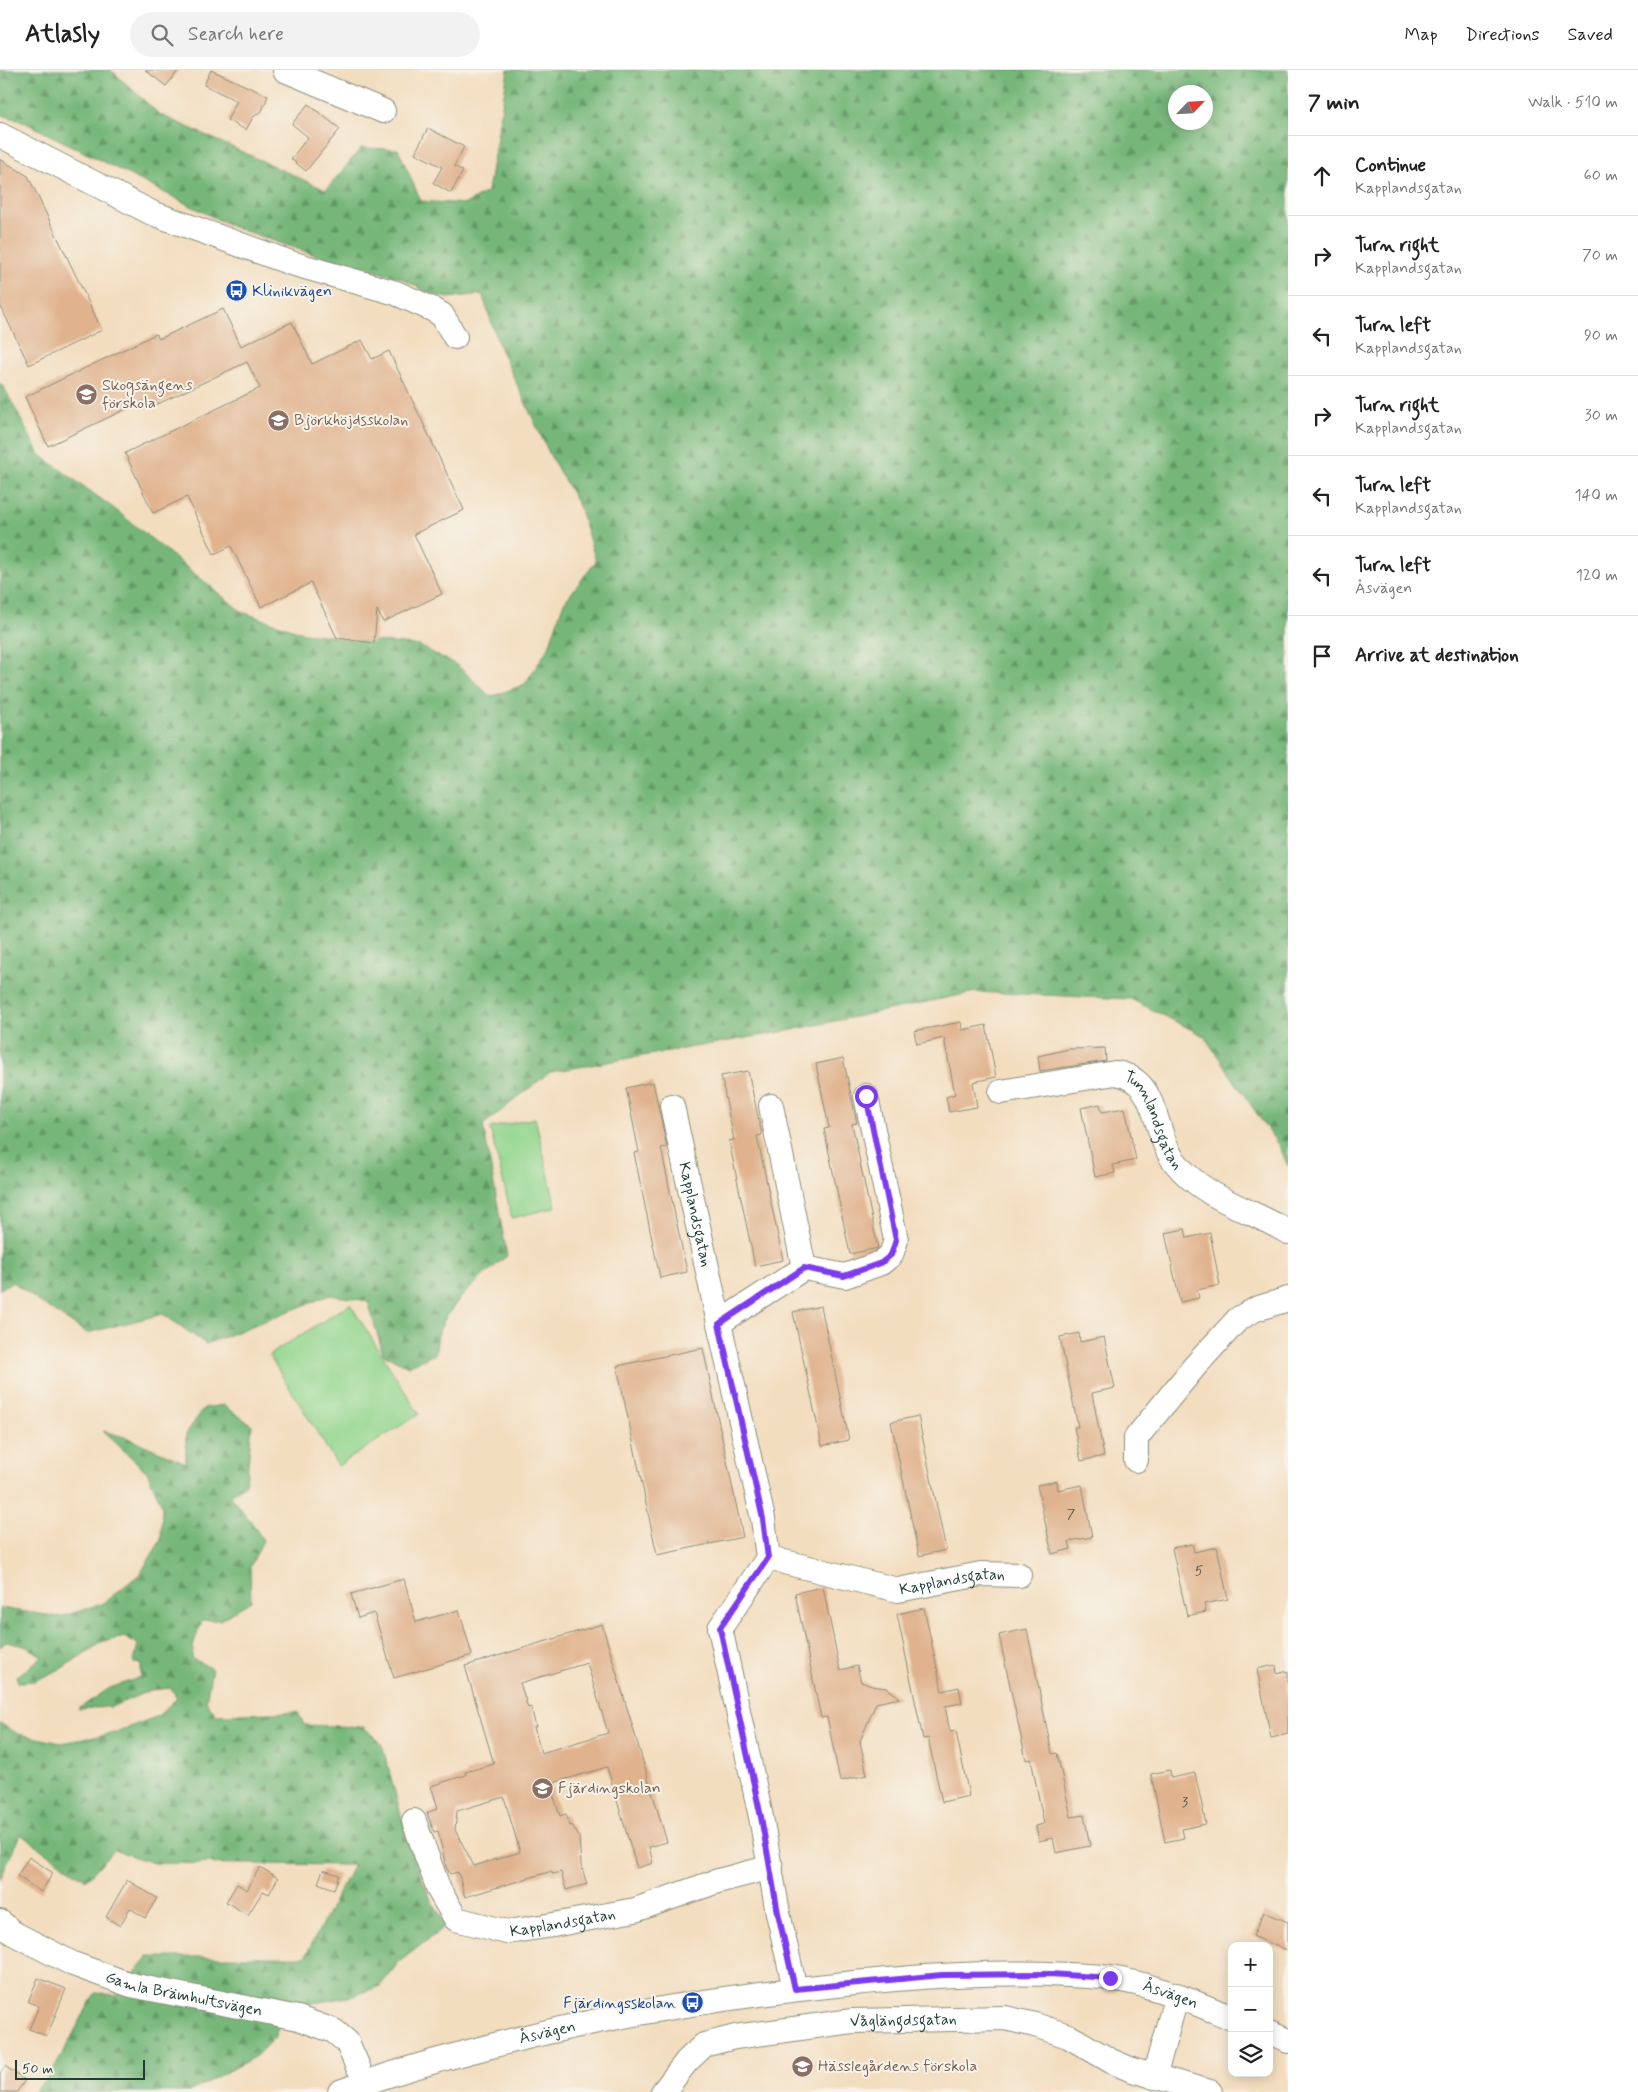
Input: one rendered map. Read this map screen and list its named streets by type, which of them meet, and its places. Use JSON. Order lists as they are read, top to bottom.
{
  "streets": {
    "street": [
      "Tunnlandsgatan",
      "Kapplandsgatan",
      "Gamla Brämhultsvägen",
      "Åsvägen",
      "Våglängdsgatan"
    ]
  },
  "places": {
    "bus stop": ["Klinikvägen", "Fjärdingsskolan"],
    "school or university": [
      "Skogsängens förskola",
      "Björkhöjdsskolan",
      "Fjärdingskolan",
      "Hässlegårdens förskola"
    ]
  },
  "house_numbers": ["7", "5", "3"],
  "scale_bar": "50 m",
  "north": "top right",
  "page": {
    "header": "Atlasly",
    "search": "Search here",
    "nav": ["Map", "Directions", "Saved"],
    "heading": ["7 min", "Walk · 510 m"],
    "list": [
      ["Continue", "Kapplandsgatan", "60 m"],
      ["Turn right", "Kapplandsgatan", "70 m"],
      ["Turn left", "Kapplandsgatan", "90 m"],
      ["Turn right", "Kapplandsgatan", "30 m"],
      ["Turn left", "Kapplandsgatan", "140 m"],
      ["Turn left", "Åsvägen", "120 m"],
      "Arrive at destination"
    ],
    "map_buttons": ["+", "−"],
    "scale": "50 m"
  }
}
